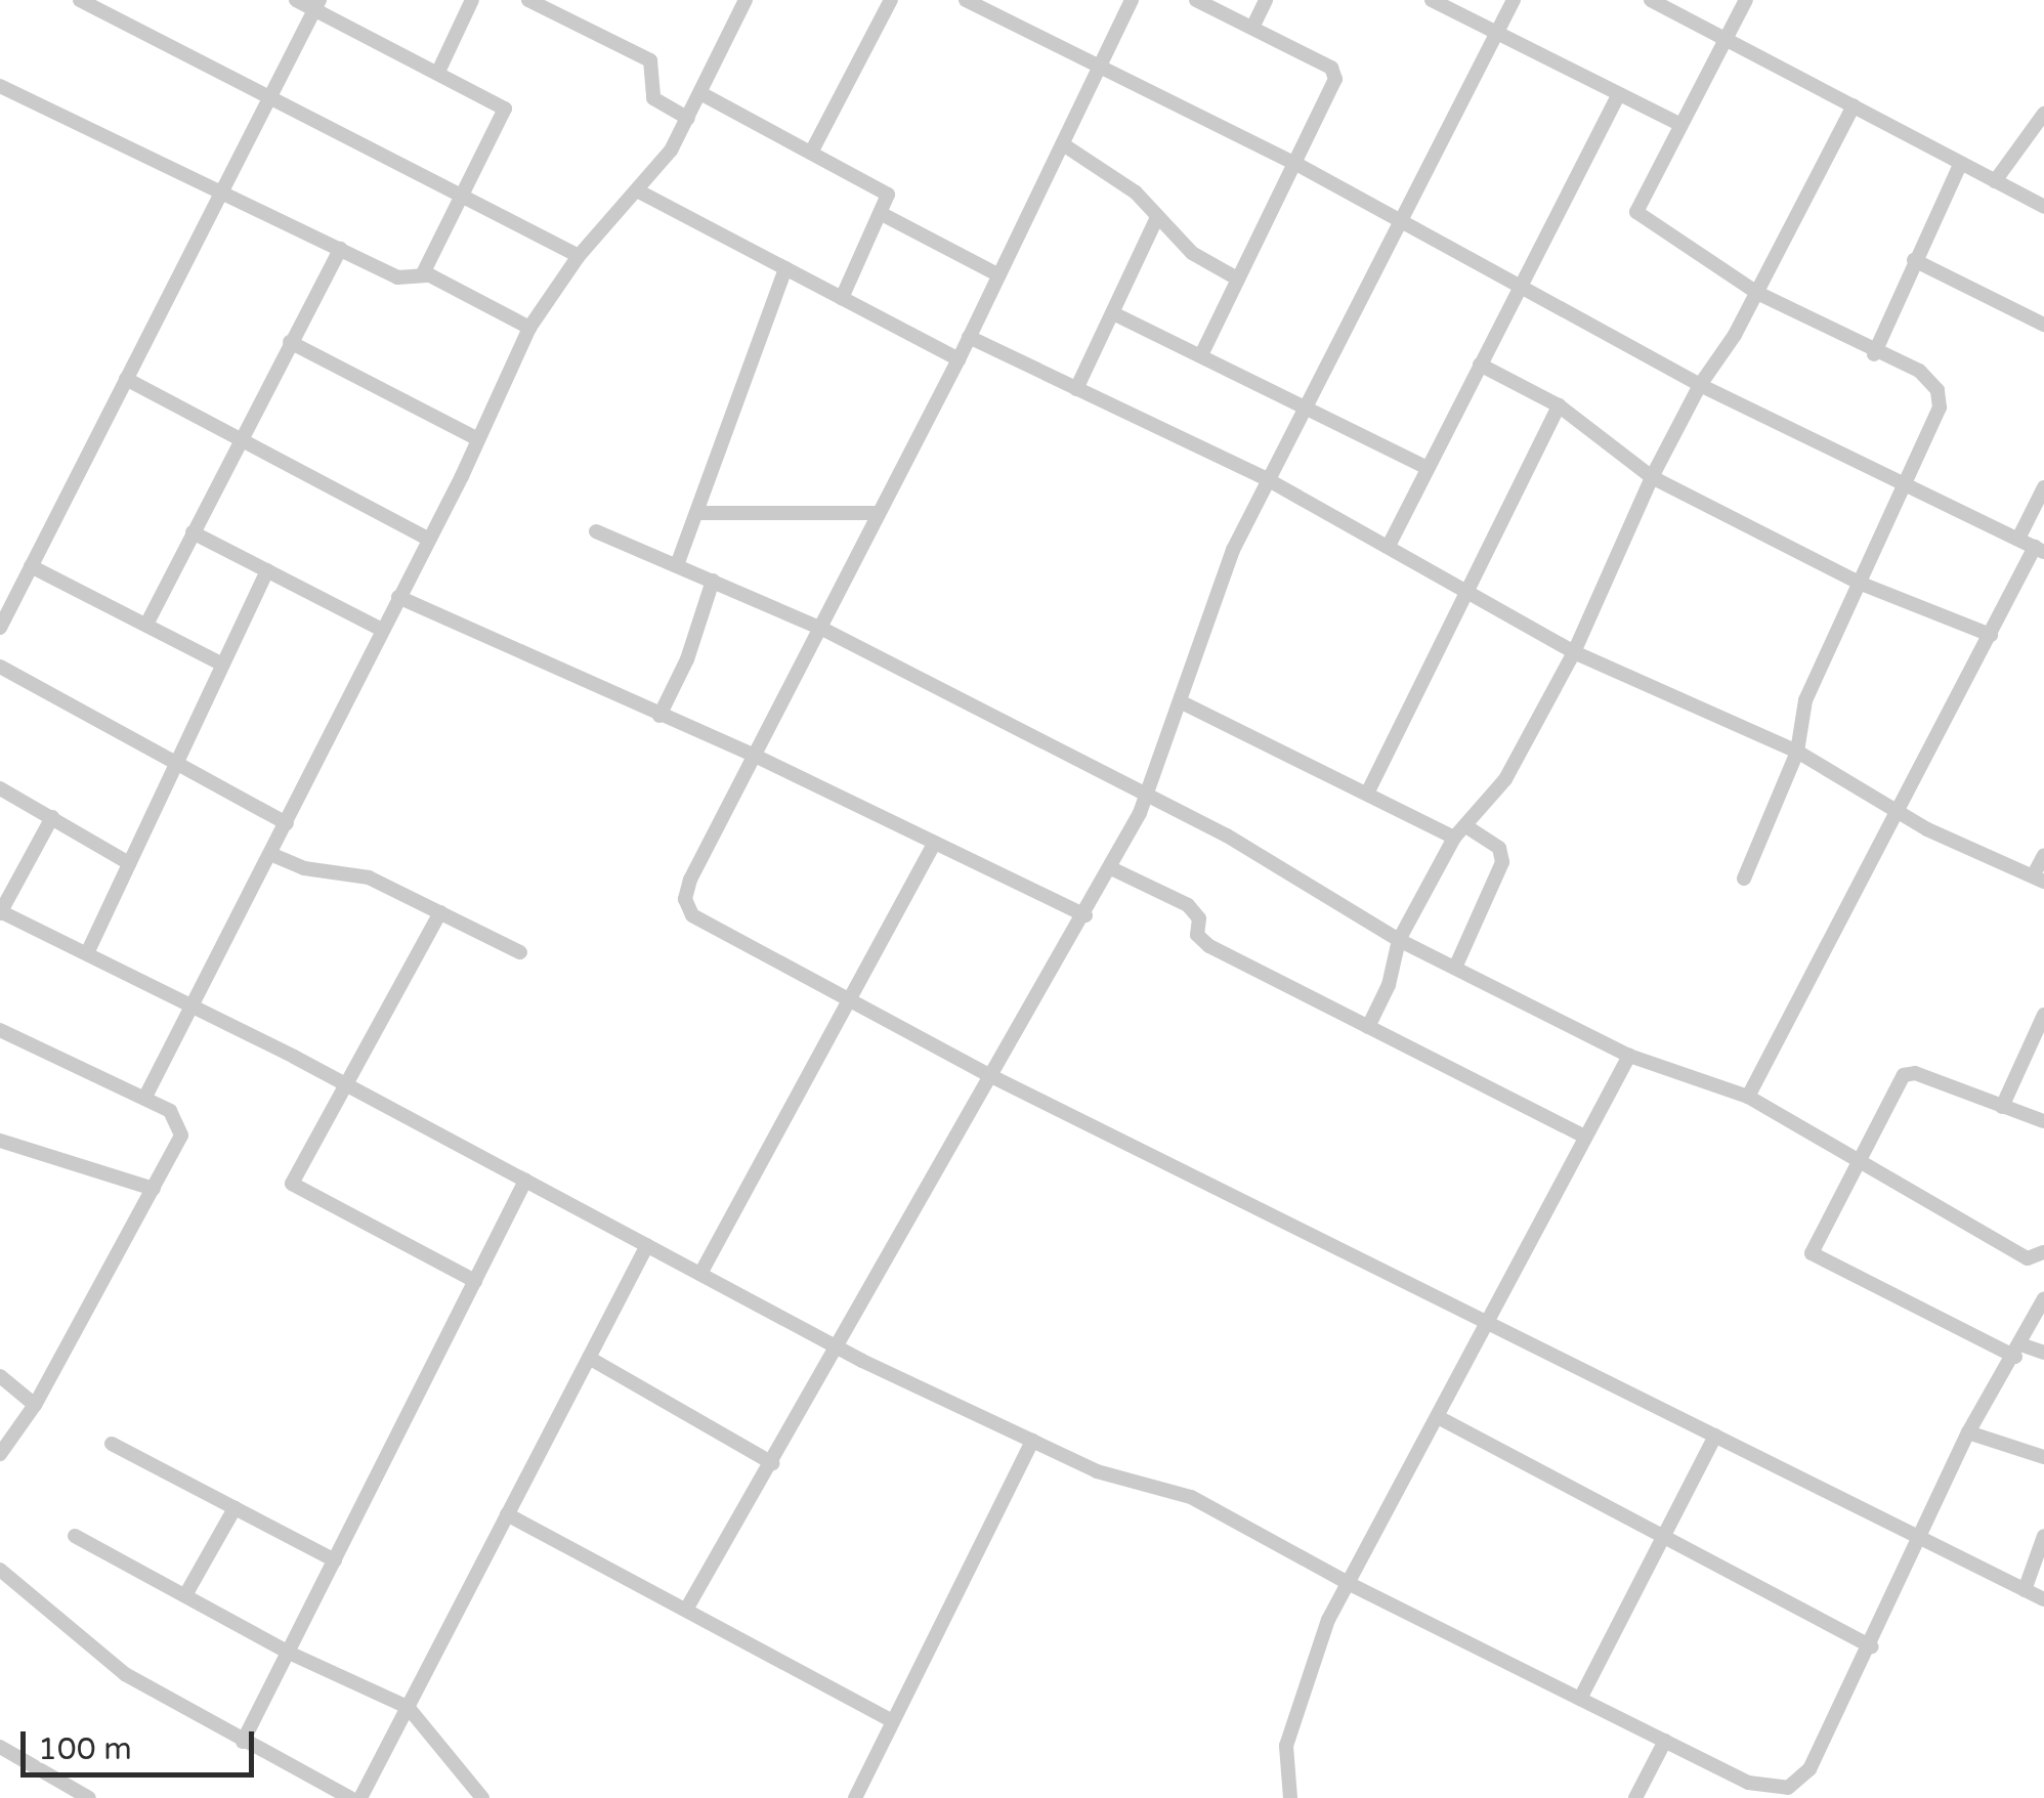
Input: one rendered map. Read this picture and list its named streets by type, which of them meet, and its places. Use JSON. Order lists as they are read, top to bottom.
{
  "scale_bar": "100 m"
}
